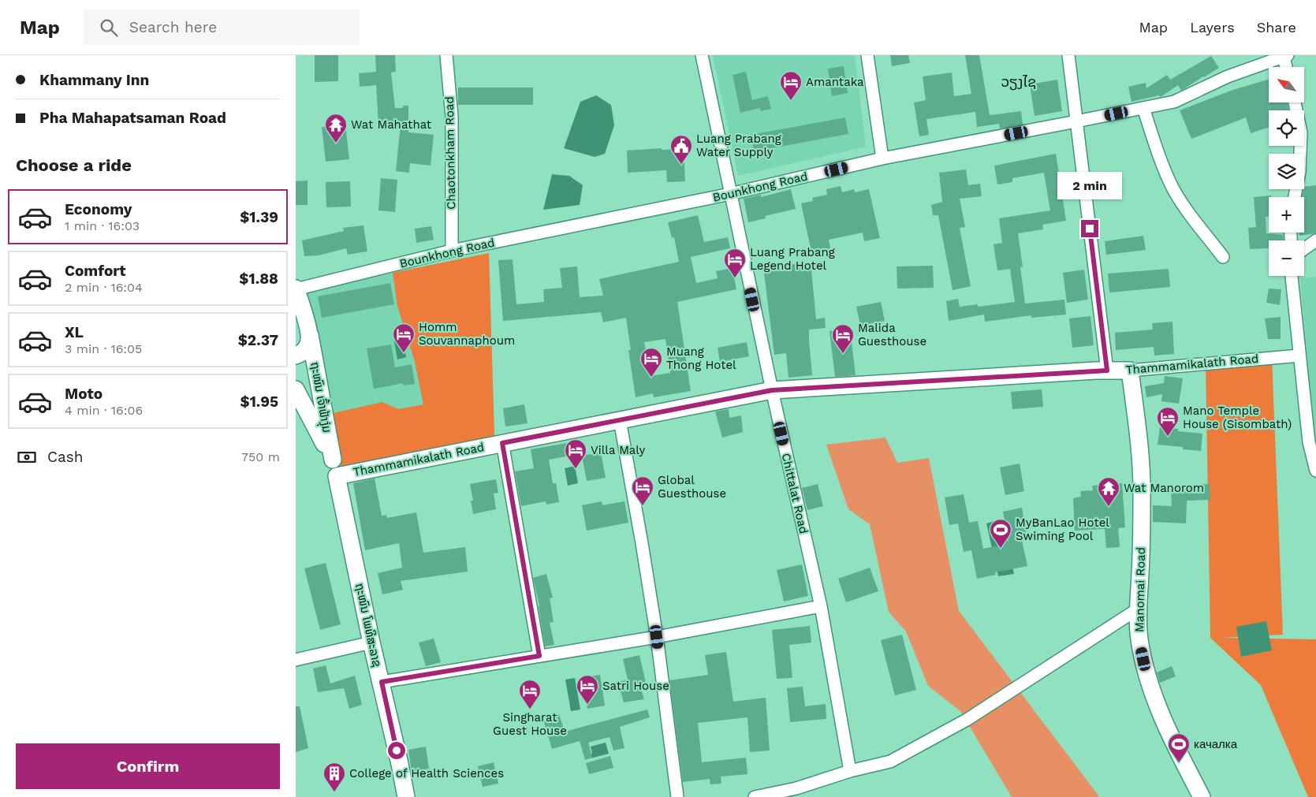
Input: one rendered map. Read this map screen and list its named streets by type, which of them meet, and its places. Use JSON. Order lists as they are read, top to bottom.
{
  "streets": {
    "street": [
      "Chaotonkham Road",
      "Bounkhong Road",
      "Thammamikalath Road",
      "ຖະໜົນ ເຈົ້າຟ້າງຸ່ມ",
      "Chittalat Road",
      "Manomai Road",
      "ຖະໜົນ ໂພທິສະລາຊ"
    ]
  },
  "crossings": [
    ["Chaotonkham Road", "Bounkhong Road"],
    ["Bounkhong Road", "ຖະໜົນ ເຈົ້າຟ້າງຸ່ມ"],
    ["Bounkhong Road", "Chittalat Road"],
    ["Thammamikalath Road", "ຖະໜົນ ເຈົ້າຟ້າງຸ່ມ"],
    ["Thammamikalath Road", "Chittalat Road"],
    ["Thammamikalath Road", "Manomai Road"],
    ["Thammamikalath Road", "ຖະໜົນ ໂພທິສະລາຊ"],
    ["ຖະໜົນ ເຈົ້າຟ້າງຸ່ມ", "ຖະໜົນ ໂພທິສະລາຊ"]
  ],
  "districts": ["ວຽງໄຊ"],
  "places": {
    "hotel": [
      "Amantaka",
      "Luang Prabang Legend Hotel",
      "Homm Souvannaphoum",
      "Malida Guesthouse",
      "Muang Thong Hotel",
      "Mano Temple House (Sisombath)",
      "Villa Maly",
      "Global Guesthouse",
      "Satri House",
      "Singharat Guest House"
    ],
    "temple": ["Wat Mahathat", "Wat Manorom"],
    "public building": ["Luang Prabang Water Supply"],
    "sports": ["MyBanLao Hotel Swiming Pool", "качалка"],
    "building": ["College of Health Sciences"]
  },
  "north": "top left",
  "page": {
    "header": "Map",
    "search": "Search here",
    "nav": ["Map", "Layers", "Share"],
    "banner": ["Khammany Inn", "Pha Mahapatsaman Road"],
    "map_buttons": ["+", "−"],
    "heading": "Choose a ride",
    "bubble": "2 min",
    "list": [
      {
        "name": "Economy",
        "note": "1 min · 16:03",
        "value": "$1.39"
      },
      {
        "name": "Comfort",
        "note": "2 min · 16:04",
        "value": "$1.88"
      },
      {
        "name": "XL",
        "note": "3 min · 16:05",
        "value": "$2.37"
      },
      {
        "name": "Moto",
        "note": "4 min · 16:06",
        "value": "$1.95"
      }
    ],
    "pay": ["Cash", "750 m"],
    "buttons": "Confirm"
  }
}
